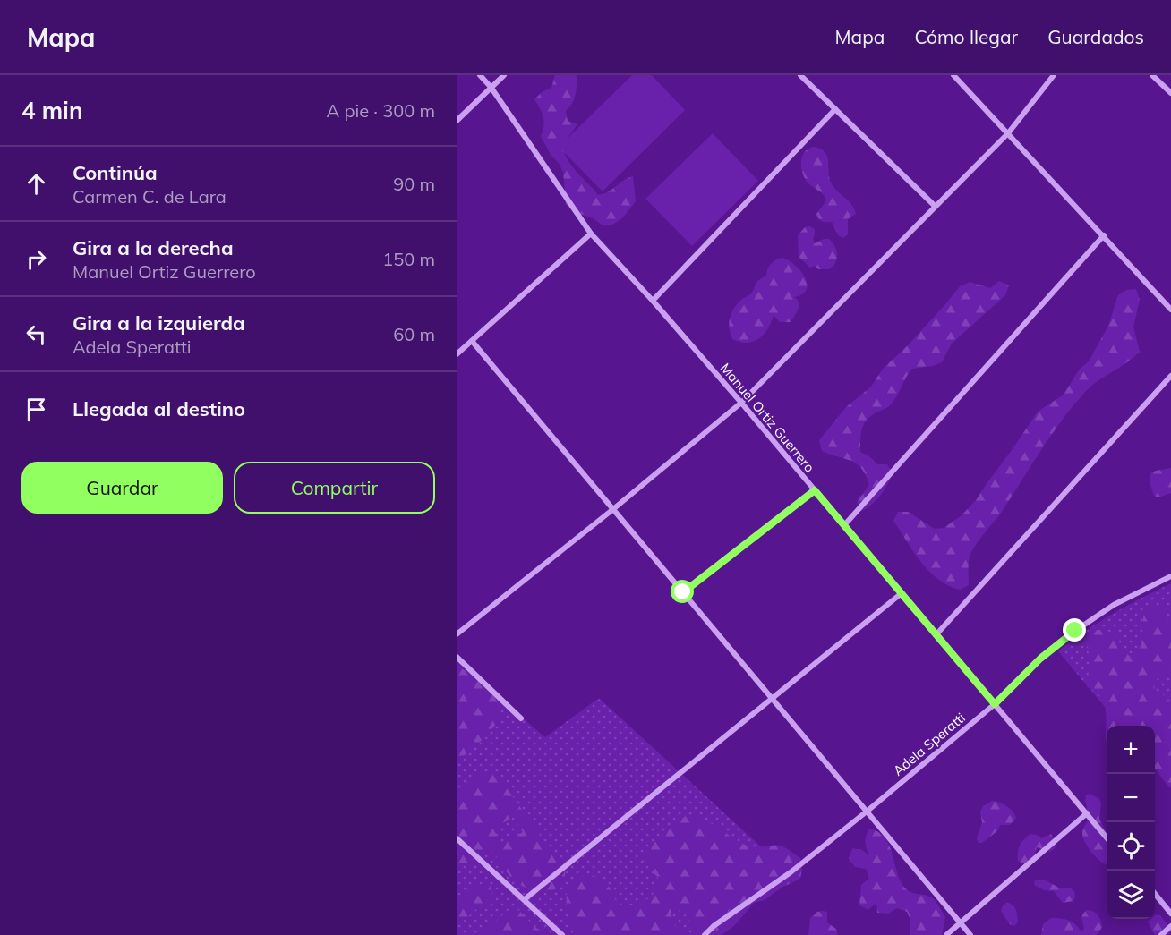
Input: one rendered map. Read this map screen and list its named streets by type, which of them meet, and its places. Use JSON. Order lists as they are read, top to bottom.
{
  "streets": {
    "street": ["Manuel Ortiz Guerrero", "Adela Speratti"]
  },
  "crossings": [
    ["Manuel Ortiz Guerrero", "Adela Speratti"]
  ],
  "page": {
    "header": "Mapa",
    "nav": ["Mapa", "Cómo llegar", "Guardados"],
    "heading": ["4 min", "A pie · 300 m"],
    "list": [
      ["Continúa", "Carmen C. de Lara", "90 m"],
      ["Gira a la derecha", "Manuel Ortiz Guerrero", "150 m"],
      ["Gira a la izquierda", "Adela Speratti", "60 m"],
      "Llegada al destino"
    ],
    "buttons": ["Guardar", "Compartir"],
    "map_buttons": ["+", "−"]
  }
}
